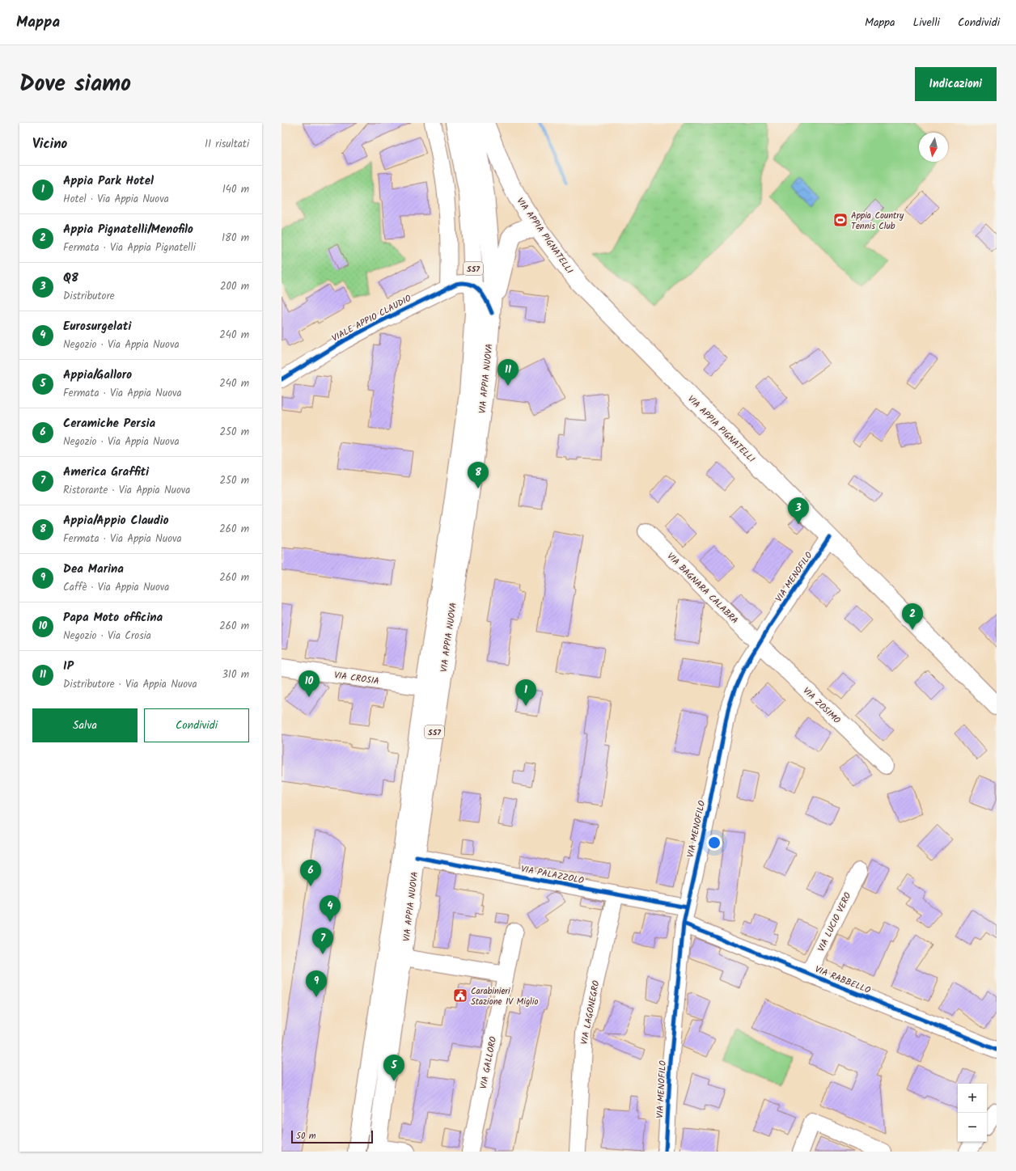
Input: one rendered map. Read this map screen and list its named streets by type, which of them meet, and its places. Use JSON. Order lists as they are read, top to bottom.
{
  "streets": {
    "main road": ["VIA APPIA PIGNATELLI", "SS7", "VIA APPIA NUOVA"],
    "street": [
      "VIALE APPIO CLAUDIO",
      "VIA MENOFILO",
      "VIA BAGNARA CALABRA",
      "VIA CROSIA",
      "VIA ZOSIMO",
      "VIA PALAZZOLO",
      "VIA LUCIO VERO",
      "VIA RABBELLO",
      "VIA LAGONEGRO",
      "VIA GALLORO"
    ]
  },
  "crossings": [
    ["VIA APPIA PIGNATELLI", "VIA MENOFILO"],
    ["VIALE APPIO CLAUDIO", "VIA APPIA NUOVA"],
    ["VIA APPIA NUOVA", "VIA PALAZZOLO"],
    ["VIA MENOFILO", "VIA BAGNARA CALABRA"],
    ["VIA MENOFILO", "VIA ZOSIMO"],
    ["VIA MENOFILO", "VIA PALAZZOLO"],
    ["VIA MENOFILO", "VIA RABBELLO"],
    ["VIA BAGNARA CALABRA", "VIA ZOSIMO"],
    ["VIA PALAZZOLO", "VIA LAGONEGRO"],
    ["VIA LUCIO VERO", "VIA RABBELLO"]
  ],
  "places": {
    "sports": ["Appia Country Tennis Club"],
    "public building": ["Carabinieri Stazione IV Miglio"]
  },
  "scale_bar": "50 m",
  "north": "bottom",
  "page": {
    "header": "Mappa",
    "nav": ["Mappa", "Livelli", "Condividi"],
    "title": "Dove siamo",
    "buttons": [
      "Indicazioni",
      ["Salva", "Condividi"]
    ],
    "heading": ["Vicino", "11 risultati"],
    "list": [
      {
        "mark": "1",
        "name": "Appia Park Hotel",
        "note": "Hotel · Via Appia Nuova",
        "value": "140 m"
      },
      {
        "mark": "2",
        "name": "Appia Pignatelli/Menofilo",
        "note": "Fermata · Via Appia Pignatelli",
        "value": "180 m"
      },
      {
        "mark": "3",
        "name": "Q8",
        "note": "Distributore",
        "value": "200 m"
      },
      {
        "mark": "4",
        "name": "Eurosurgelati",
        "note": "Negozio · Via Appia Nuova",
        "value": "240 m"
      },
      {
        "mark": "5",
        "name": "Appia/Galloro",
        "note": "Fermata · Via Appia Nuova",
        "value": "240 m"
      },
      {
        "mark": "6",
        "name": "Ceramiche Persia",
        "note": "Negozio · Via Appia Nuova",
        "value": "250 m"
      },
      {
        "mark": "7",
        "name": "America Graffiti",
        "note": "Ristorante · Via Appia Nuova",
        "value": "250 m"
      },
      {
        "mark": "8",
        "name": "Appia/Appio Claudio",
        "note": "Fermata · Via Appia Nuova",
        "value": "260 m"
      },
      {
        "mark": "9",
        "name": "Dea Marina",
        "note": "Caffè · Via Appia Nuova",
        "value": "260 m"
      },
      {
        "mark": "10",
        "name": "Papa Moto officina",
        "note": "Negozio · Via Crosia",
        "value": "260 m"
      },
      {
        "mark": "11",
        "name": "IP",
        "note": "Distributore · Via Appia Nuova",
        "value": "310 m"
      }
    ],
    "pins": [
      "11",
      "8",
      "3",
      "2",
      "10",
      "1",
      "6",
      "4",
      "7",
      "9",
      "5"
    ],
    "map_buttons": ["+", "−"],
    "scale": "50 m"
  }
}
